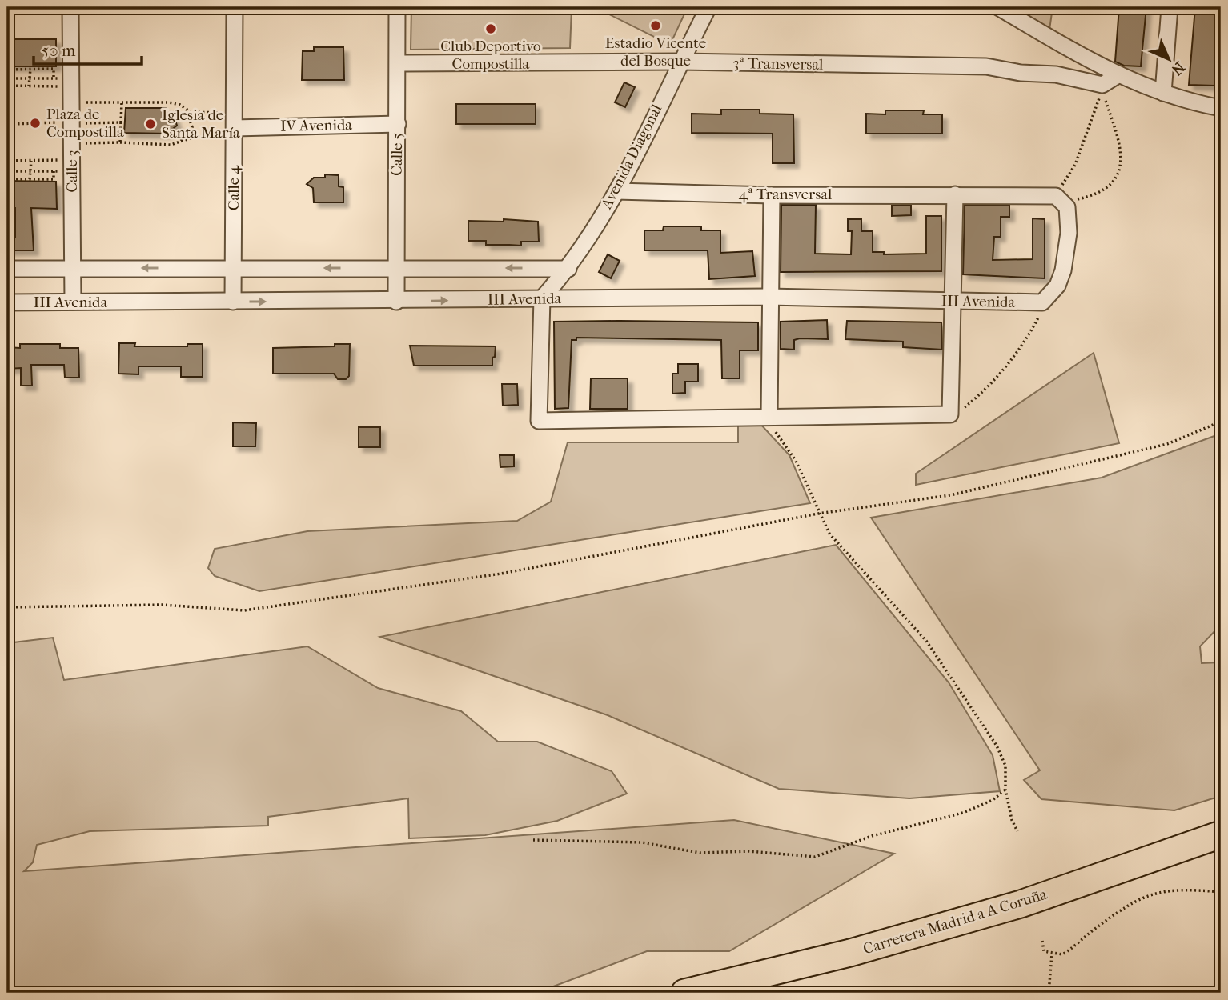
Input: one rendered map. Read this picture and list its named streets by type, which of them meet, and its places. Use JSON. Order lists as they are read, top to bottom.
{
  "streets": {
    "highway": ["Carretera Madrid a A Coruña"],
    "street": [
      "3ª Transversal",
      "IV Avenida",
      "Calle 5",
      "Avenida Diagonal",
      "Calle 3",
      "Calle 4",
      "4ª Transversal",
      "III Avenida"
    ]
  },
  "crossings": [
    ["3ª Transversal", "Calle 5"],
    ["3ª Transversal", "Avenida Diagonal"],
    ["IV Avenida", "Calle 5"],
    ["IV Avenida", "Calle 4"],
    ["Calle 5", "III Avenida"],
    ["Avenida Diagonal", "4ª Transversal"],
    ["Avenida Diagonal", "III Avenida"],
    ["Calle 3", "III Avenida"],
    ["Calle 4", "III Avenida"]
  ],
  "places": [
    "Estadio Vicente del Bosque",
    "Club Deportivo Compostilla",
    "Plaza de Compostilla",
    "Iglesia de Santa María"
  ],
  "scale_bar": "50 m",
  "north": "bottom right"
}
